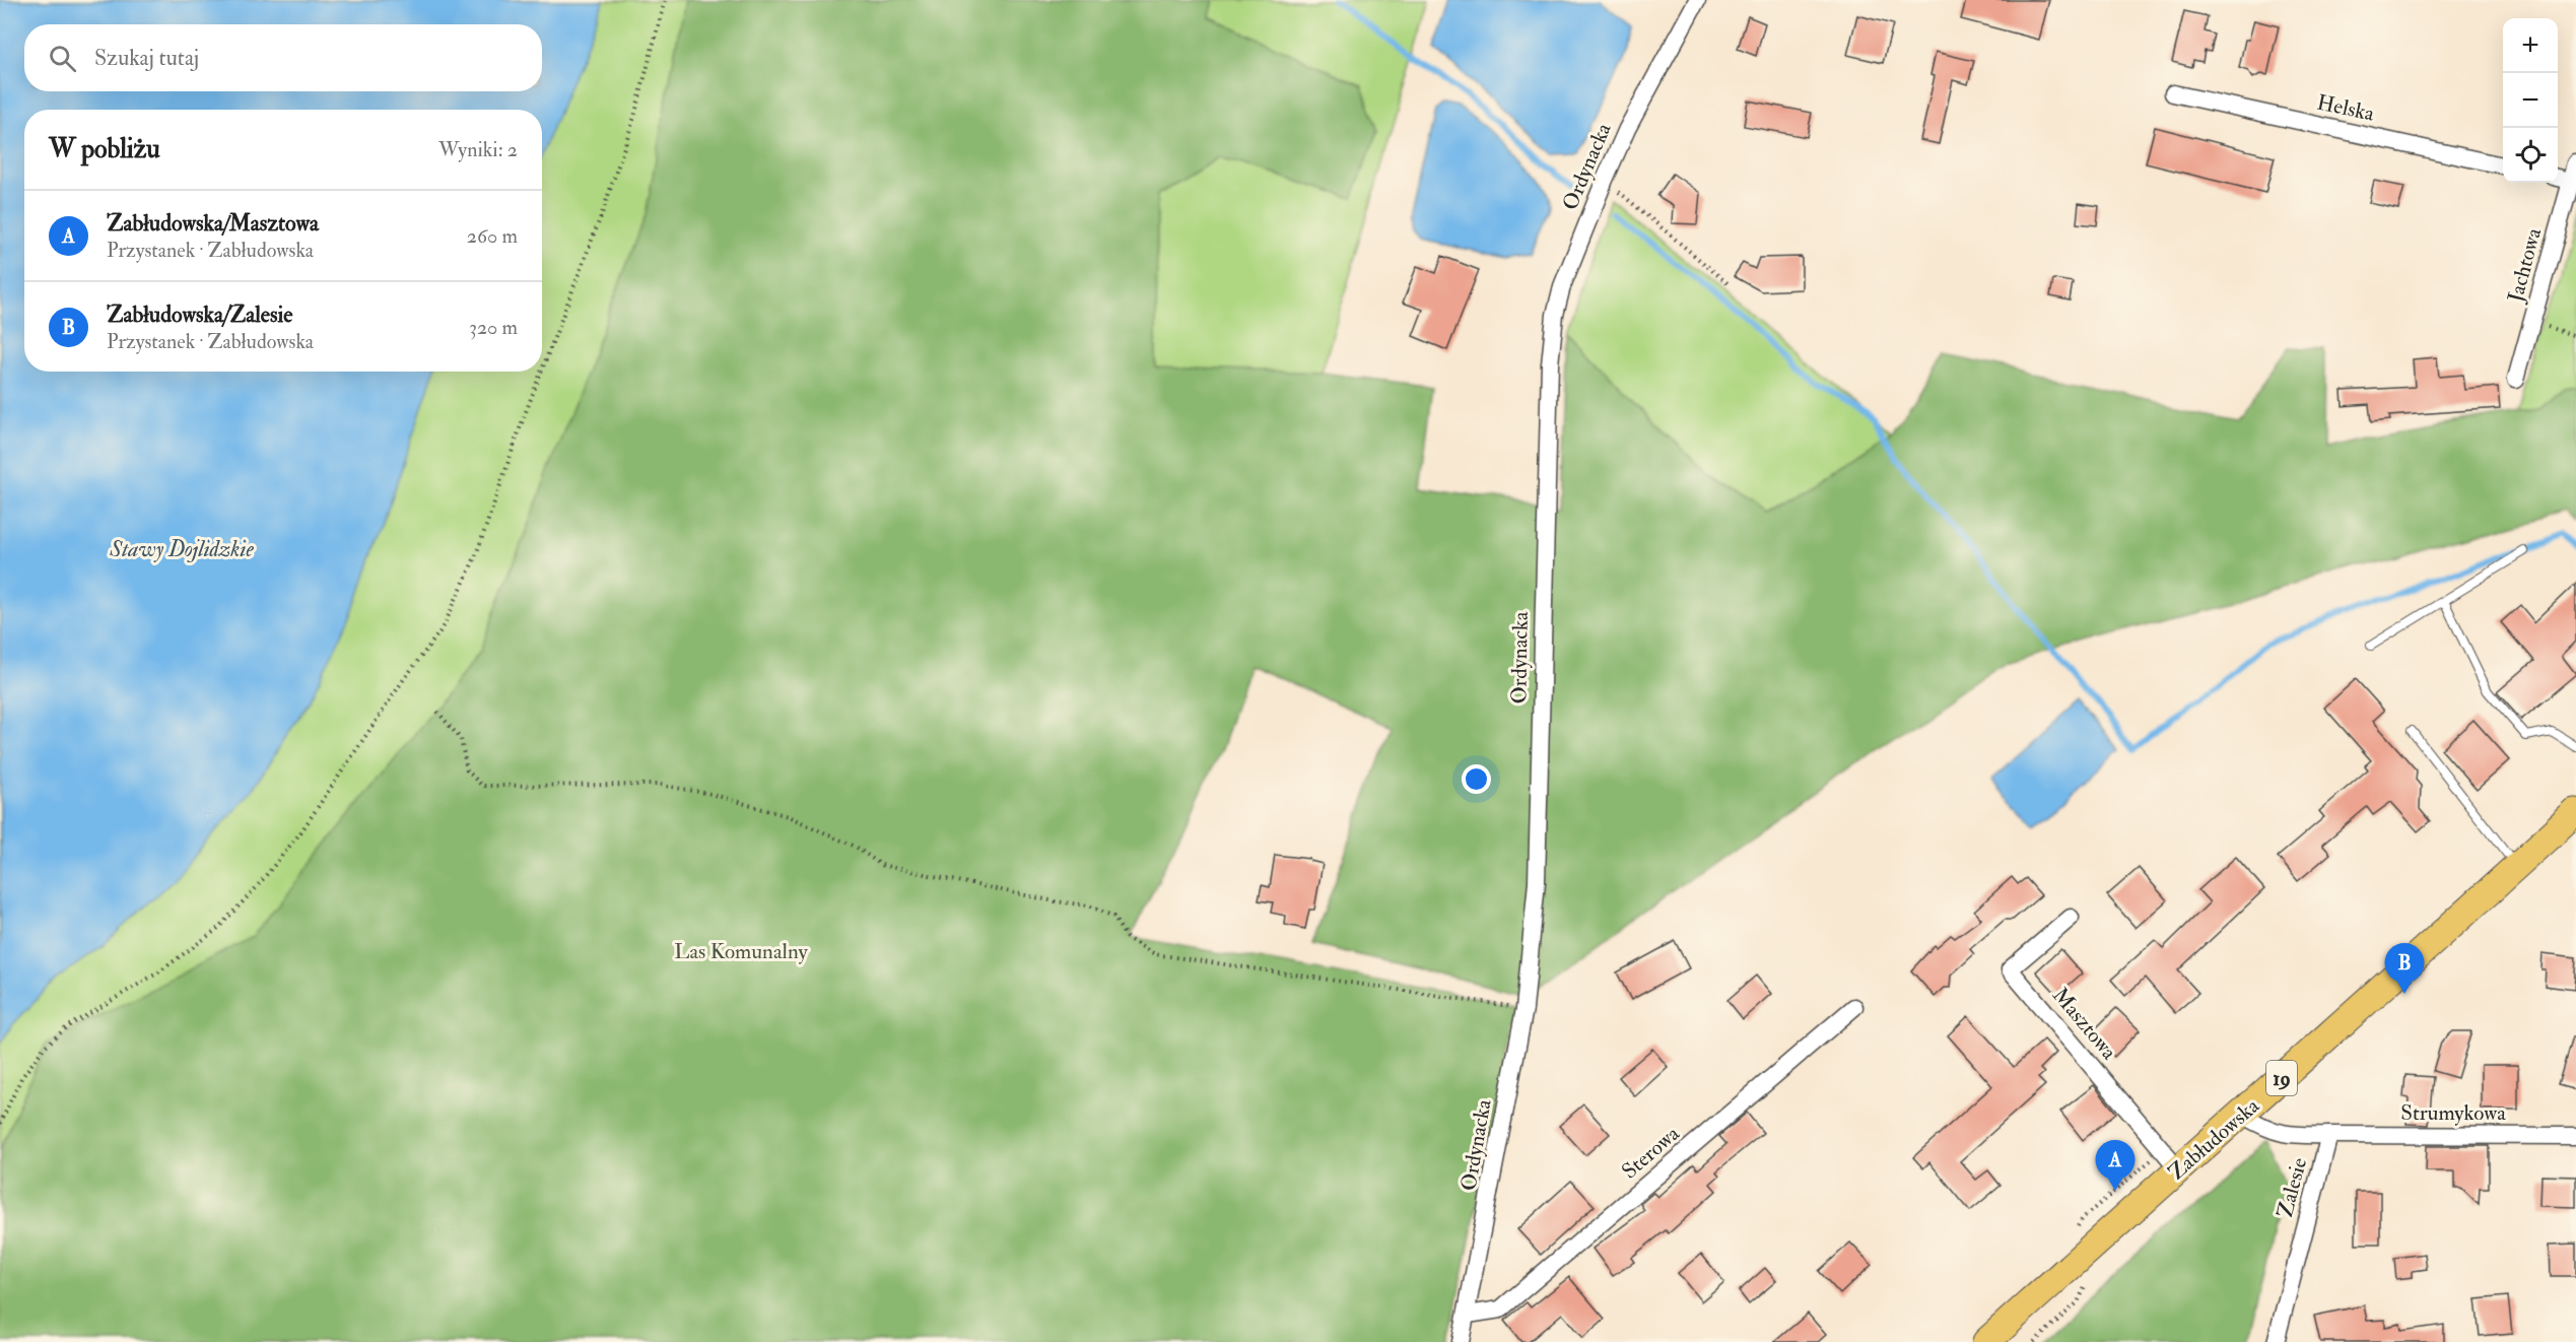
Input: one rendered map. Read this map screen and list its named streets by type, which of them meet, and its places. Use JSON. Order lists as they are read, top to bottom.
{
  "streets": {
    "highway": ["19", "Zabłudowska"],
    "street": [
      "Helska",
      "Ordynacka",
      "Jachtowa",
      "Masztowa",
      "Strumykowa",
      "Sterowa",
      "Zalesie"
    ]
  },
  "crossings": [
    ["Ordynacka", "Sterowa"],
    ["Masztowa", "Zabłudowska"],
    ["Strumykowa", "Zalesie"],
    ["Zabłudowska", "Zalesie"]
  ],
  "water": ["Stawy Dojlidzkie"],
  "parks": ["Las Komunalny"],
  "page": {
    "map_buttons": ["+", "−"],
    "search": "Szukaj tutaj",
    "heading": ["W pobliżu", "Wyniki: 2"],
    "list": [
      {
        "mark": "A",
        "name": "Zabłudowska/Masztowa",
        "note": "Przystanek · Zabłudowska",
        "value": "260 m"
      },
      {
        "mark": "B",
        "name": "Zabłudowska/Zalesie",
        "note": "Przystanek · Zabłudowska",
        "value": "320 m"
      }
    ],
    "pins": ["B", "A"]
  }
}
